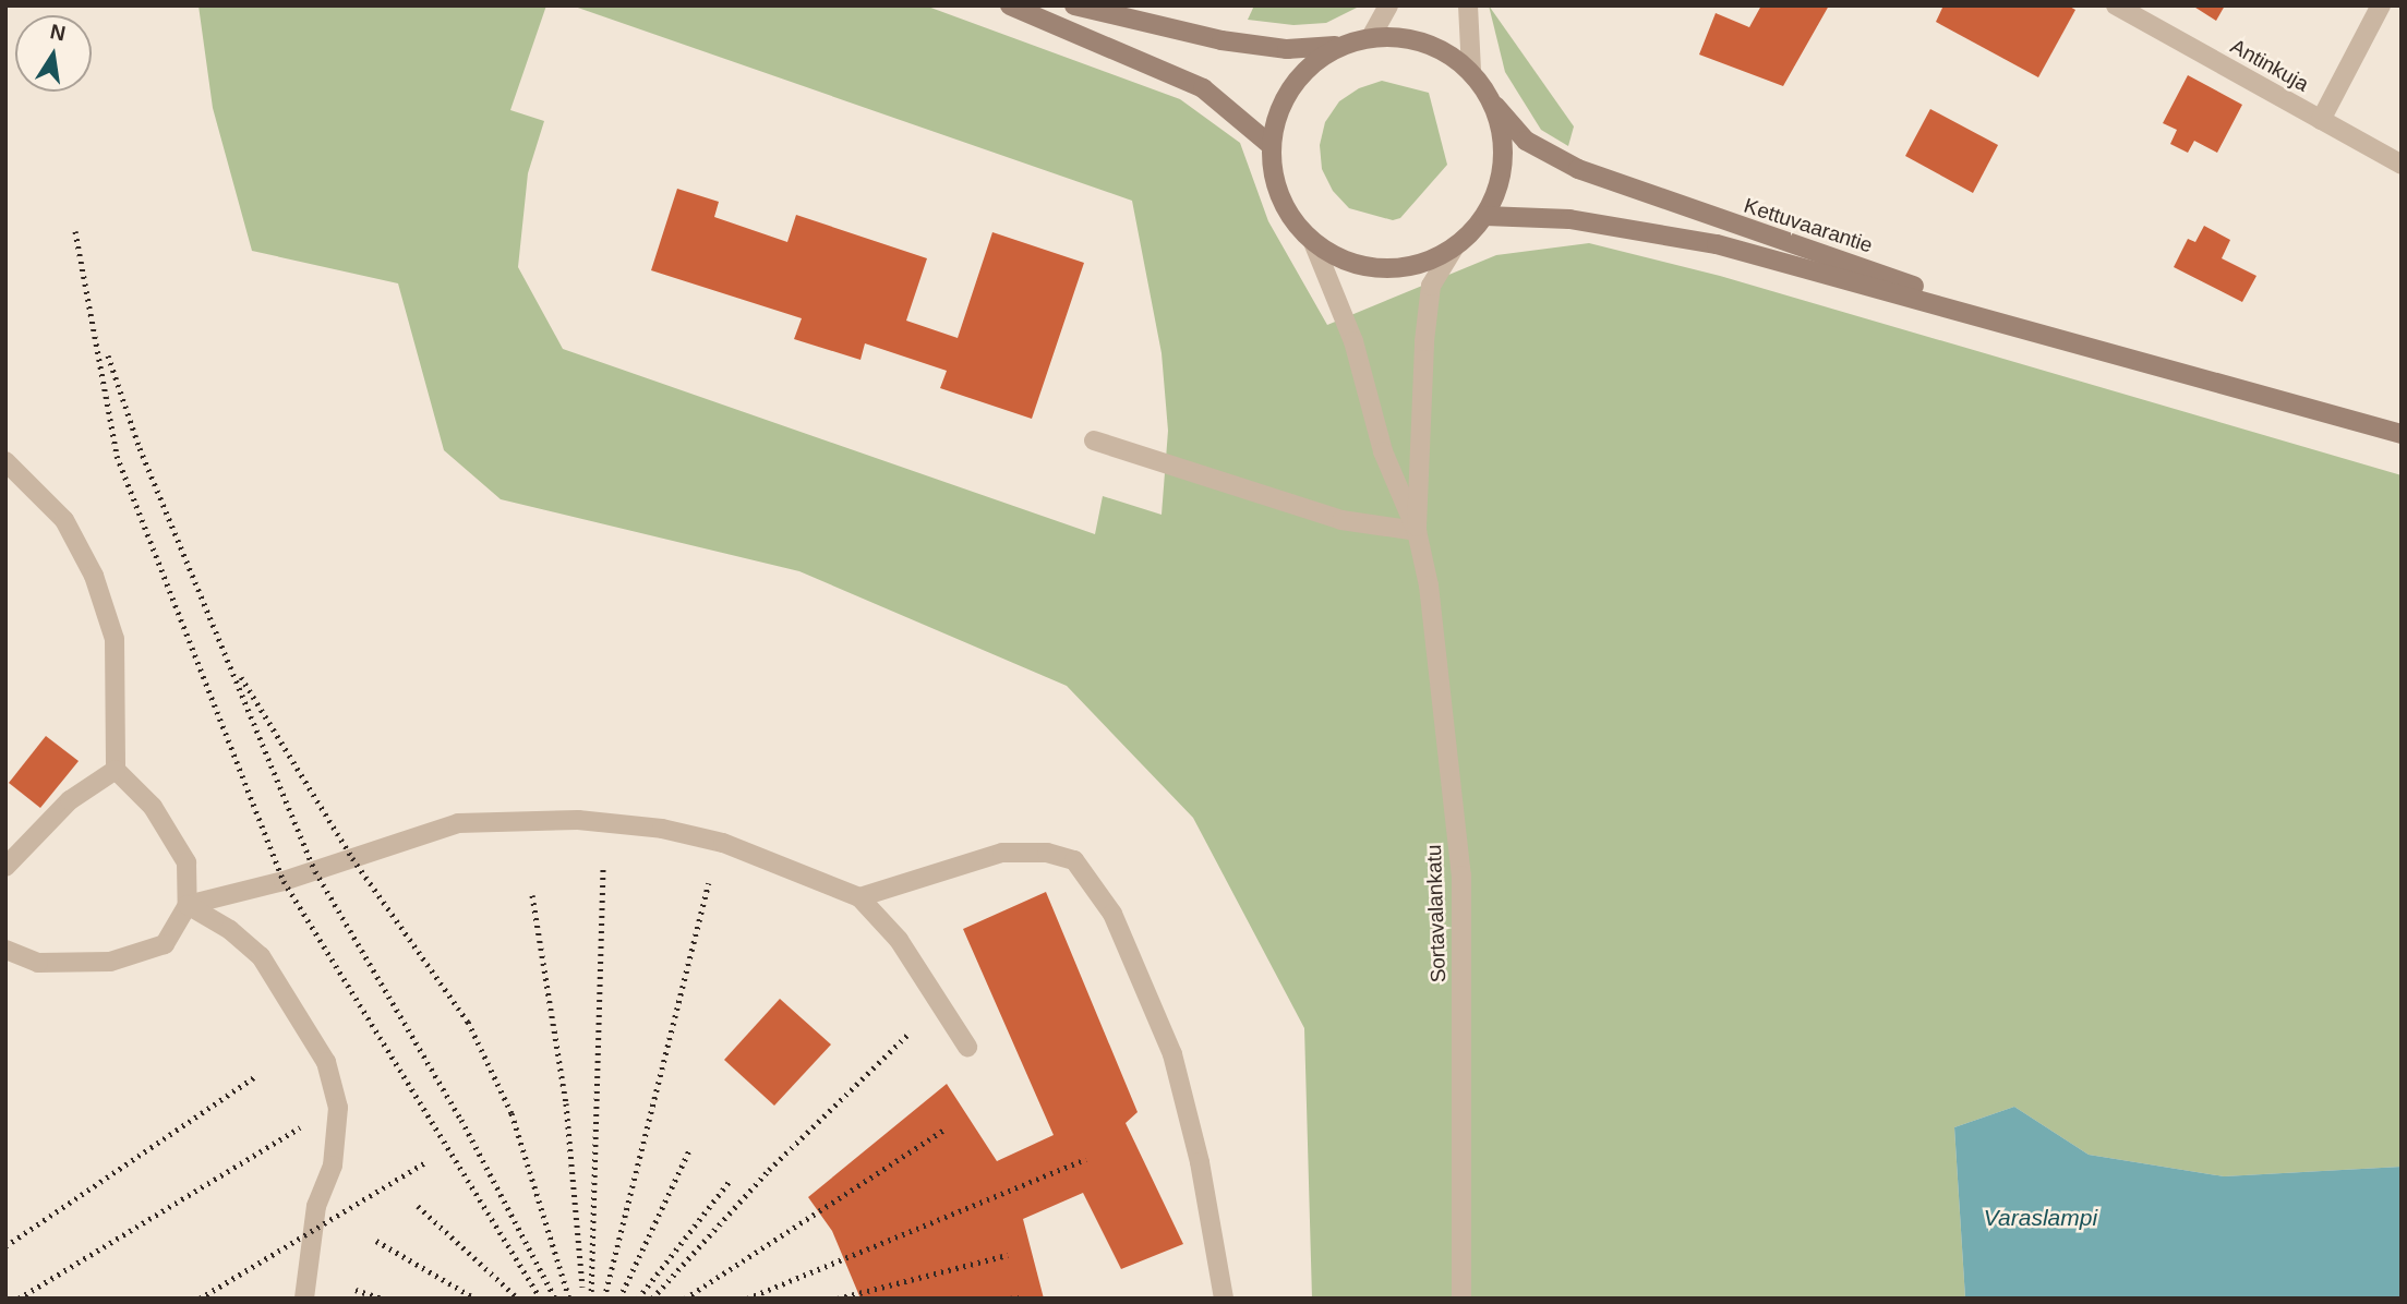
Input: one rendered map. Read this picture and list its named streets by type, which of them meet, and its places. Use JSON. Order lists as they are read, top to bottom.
{
  "streets": {
    "main road": ["Kettuvaarantie"],
    "street": ["Antinkuja", "Sortavalankatu"]
  },
  "crossings": [
    ["Kettuvaarantie", "Sortavalankatu"]
  ],
  "water": ["Varaslampi"],
  "north": "top"
}
